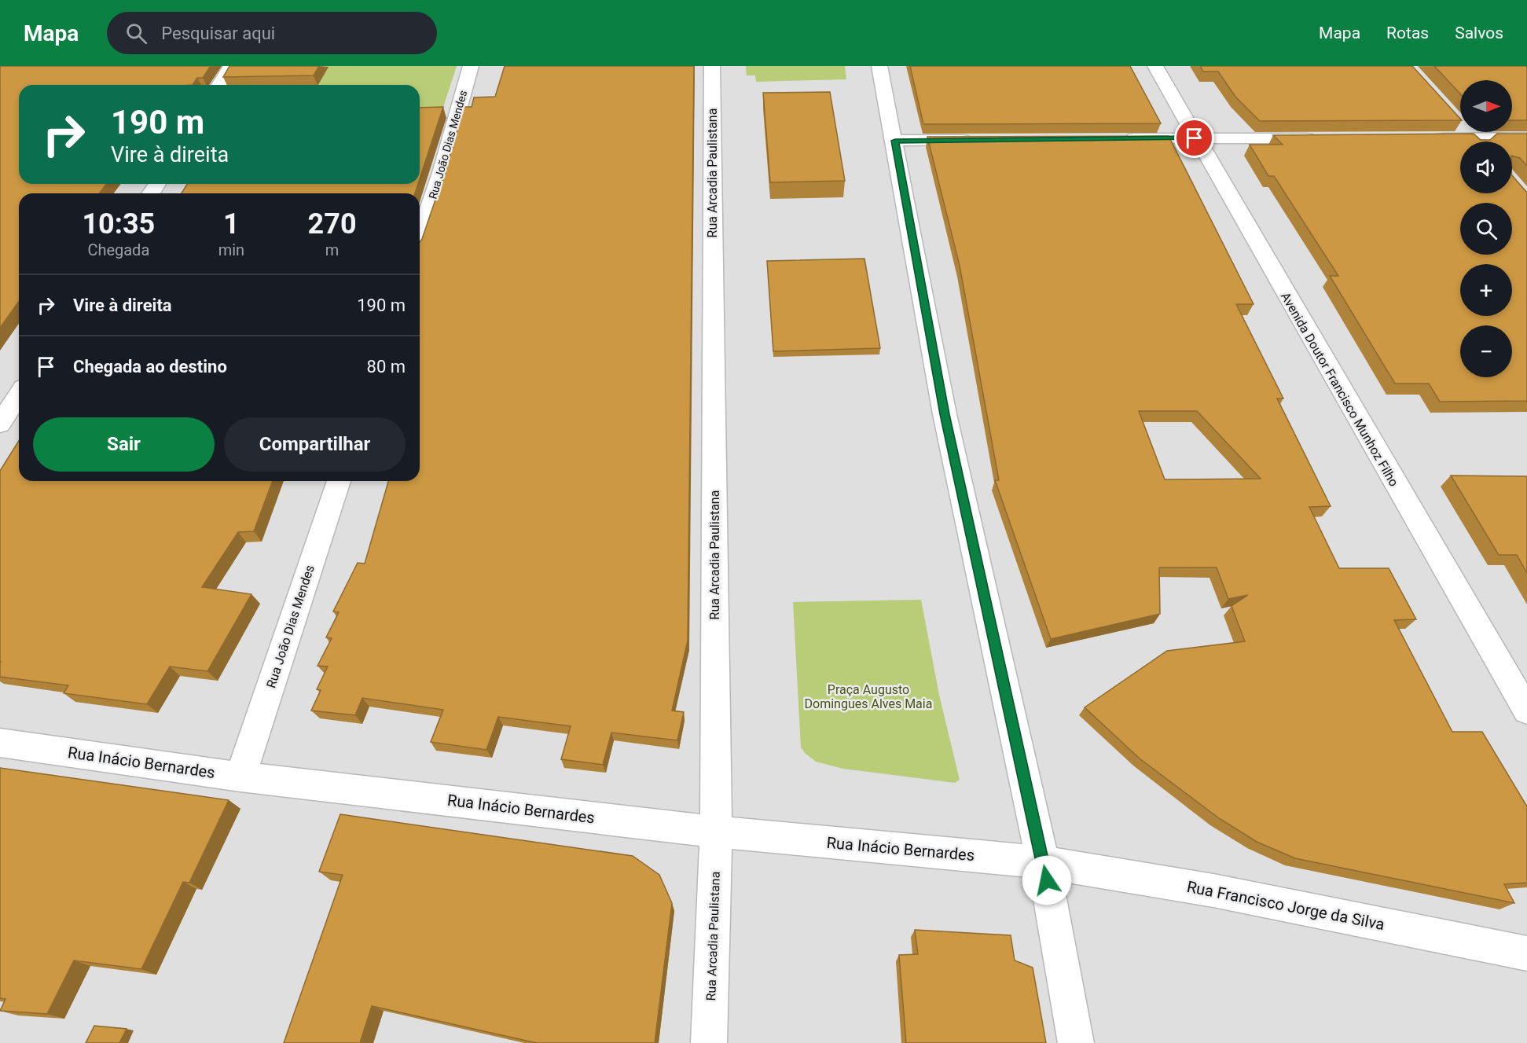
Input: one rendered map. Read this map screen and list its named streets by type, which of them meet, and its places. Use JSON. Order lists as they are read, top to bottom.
{
  "streets": {
    "street": [
      "Rua João Dias Mendes",
      "Rua Arcadia Paulistana",
      "Avenida Doutor Francisco Munhoz Filho",
      "Rua Inácio Bernardes",
      "Rua Francisco Jorge da Silva"
    ]
  },
  "crossings": [
    ["Rua João Dias Mendes", "Rua Inácio Bernardes"],
    ["Rua Arcadia Paulistana", "Rua Inácio Bernardes"],
    ["Rua Inácio Bernardes", "Rua Francisco Jorge da Silva"]
  ],
  "parks": ["Praça Augusto Domingues Alves Maia"],
  "north": "right",
  "page": {
    "header": "Mapa",
    "search": "Pesquisar aqui",
    "nav": ["Mapa", "Rotas", "Salvos"],
    "map_buttons": ["+", "−"],
    "turn": ["190 m", "Vire à direita"],
    "eta": [
      "10:35",
      "Chegada",
      "1",
      "min",
      "270",
      "m"
    ],
    "list": [
      {
        "name": "Vire à direita",
        "value": "190 m"
      },
      {
        "name": "Chegada ao destino",
        "value": "80 m"
      }
    ],
    "buttons": ["Sair", "Compartilhar"]
  }
}
